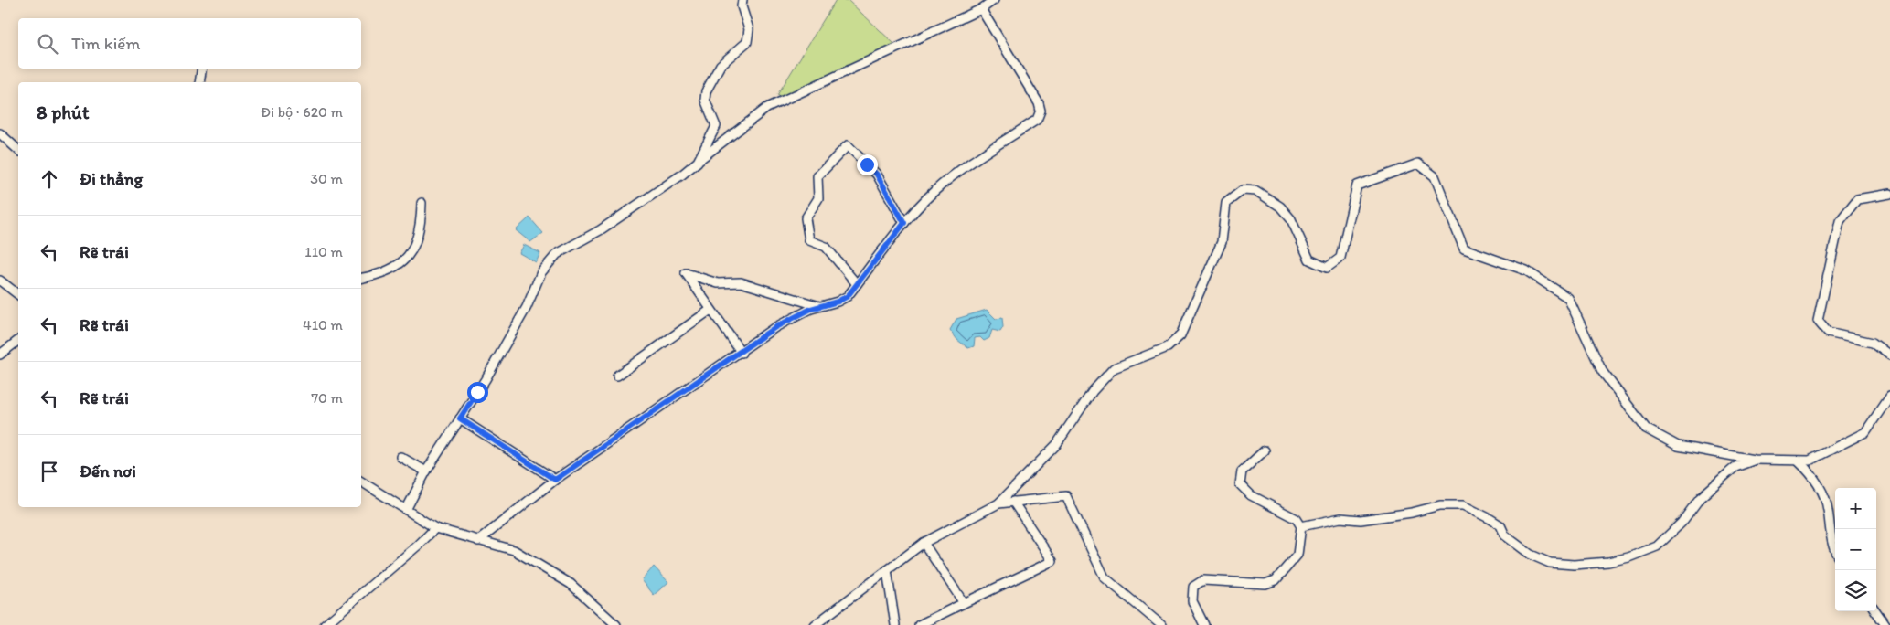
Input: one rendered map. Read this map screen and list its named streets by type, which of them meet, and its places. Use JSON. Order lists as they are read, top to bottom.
{
  "page": {
    "search": "Tìm kiếm",
    "heading": ["8 phút", "Đi bộ · 620 m"],
    "list": [
      ["Đi thẳng", "30 m"],
      ["Rẽ trái", "110 m"],
      ["Rẽ trái", "410 m"],
      ["Rẽ trái", "70 m"],
      "Đến nơi"
    ],
    "map_buttons": ["+", "−"]
  }
}
